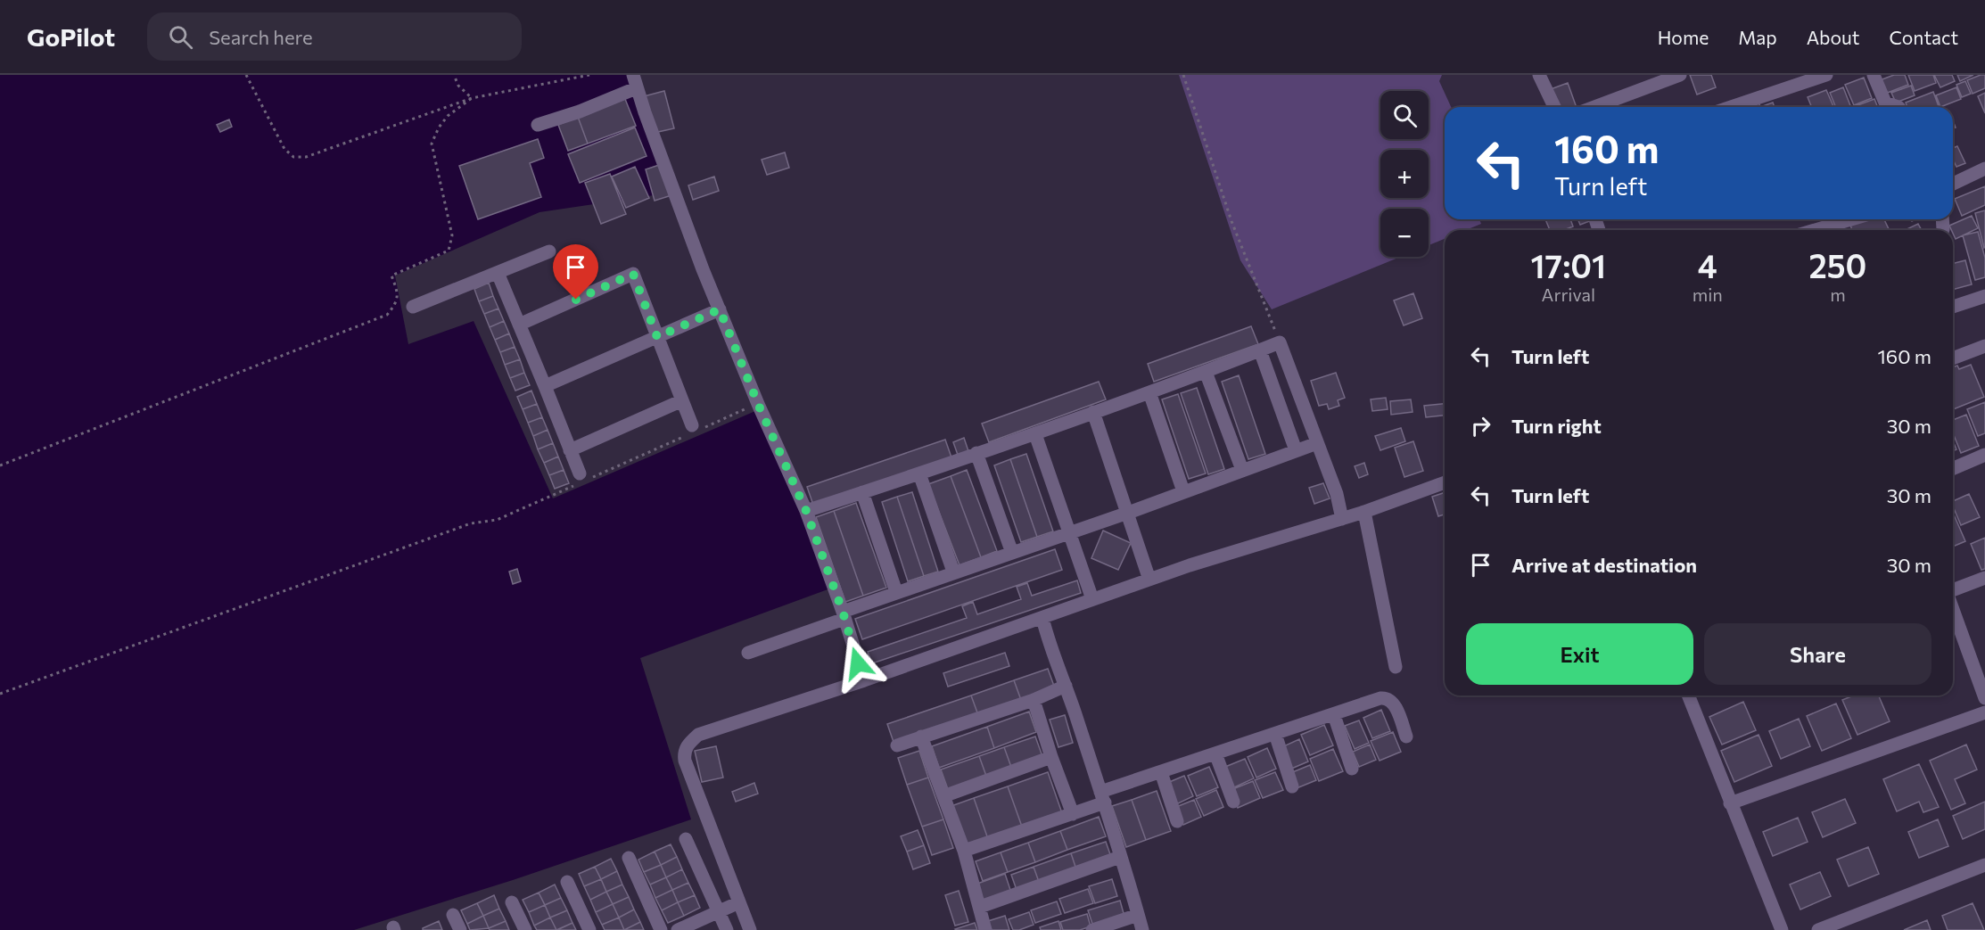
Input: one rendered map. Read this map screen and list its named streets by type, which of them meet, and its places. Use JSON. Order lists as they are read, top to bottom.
{
  "page": {
    "header": "GoPilot",
    "search": "Search here",
    "nav": [
      "Home",
      "Map",
      "About",
      "Contact"
    ],
    "map_buttons": ["+", "−"],
    "turn": ["160 m", "Turn left"],
    "eta": [
      "17:01",
      "Arrival",
      "4",
      "min",
      "250",
      "m"
    ],
    "list": [
      {
        "name": "Turn left",
        "value": "160 m"
      },
      {
        "name": "Turn right",
        "value": "30 m"
      },
      {
        "name": "Turn left",
        "value": "30 m"
      },
      {
        "name": "Arrive at destination",
        "value": "30 m"
      }
    ],
    "buttons": ["Exit", "Share"]
  }
}
